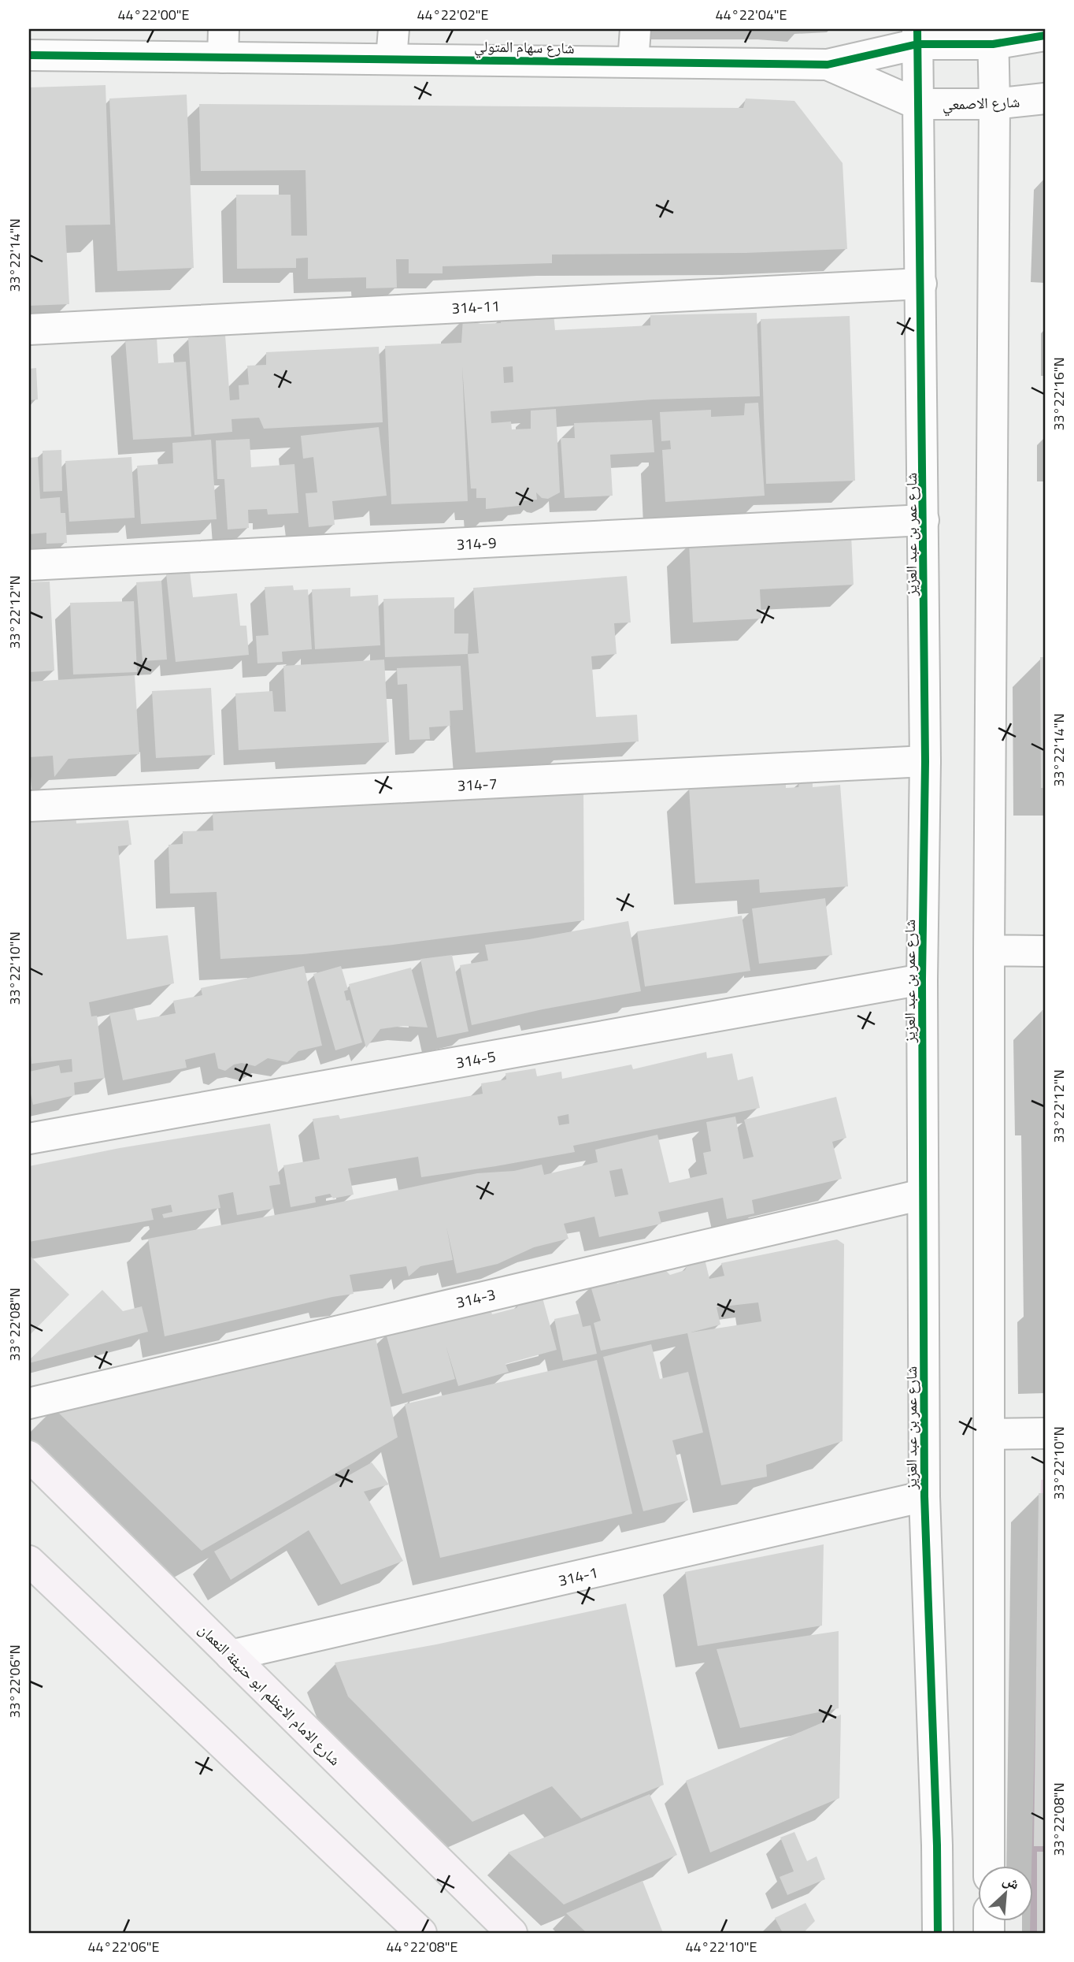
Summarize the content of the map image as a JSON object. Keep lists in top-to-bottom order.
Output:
{
  "streets": {
    "main road": ["شارع الامام الاعظم ابو حنيفة النعمان"],
    "street": [
      "شارع سهام المتولي",
      "شارع الاصمعي",
      "314-11",
      "شارع عمر بن عبد العزيز",
      "314-9",
      "314-7",
      "314-5",
      "314-3",
      "314-1"
    ]
  },
  "crossings": [
    ["شارع سهام المتولي", "شارع الاصمعي"],
    ["شارع سهام المتولي", "شارع عمر بن عبد العزيز"],
    ["شارع الاصمعي", "شارع عمر بن عبد العزيز"],
    ["314-11", "شارع عمر بن عبد العزيز"],
    ["شارع عمر بن عبد العزيز", "314-9"],
    ["شارع عمر بن عبد العزيز", "314-7"],
    ["شارع عمر بن عبد العزيز", "314-5"],
    ["شارع عمر بن عبد العزيز", "314-3"],
    ["شارع عمر بن عبد العزيز", "314-1"],
    ["314-1", "شارع الامام الاعظم ابو حنيفة النعمان"]
  ],
  "north": "top right",
  "coordinates": [
    "44°22'00\"E",
    "44°22'02\"E",
    "44°22'04\"E",
    "33°22'14\"N",
    "33°22'16\"N",
    "33°22'12\"N",
    "33°22'10\"N",
    "33°22'08\"N",
    "33°22'06\"N",
    "44°22'06\"E",
    "44°22'08\"E",
    "44°22'10\"E"
  ]
}
